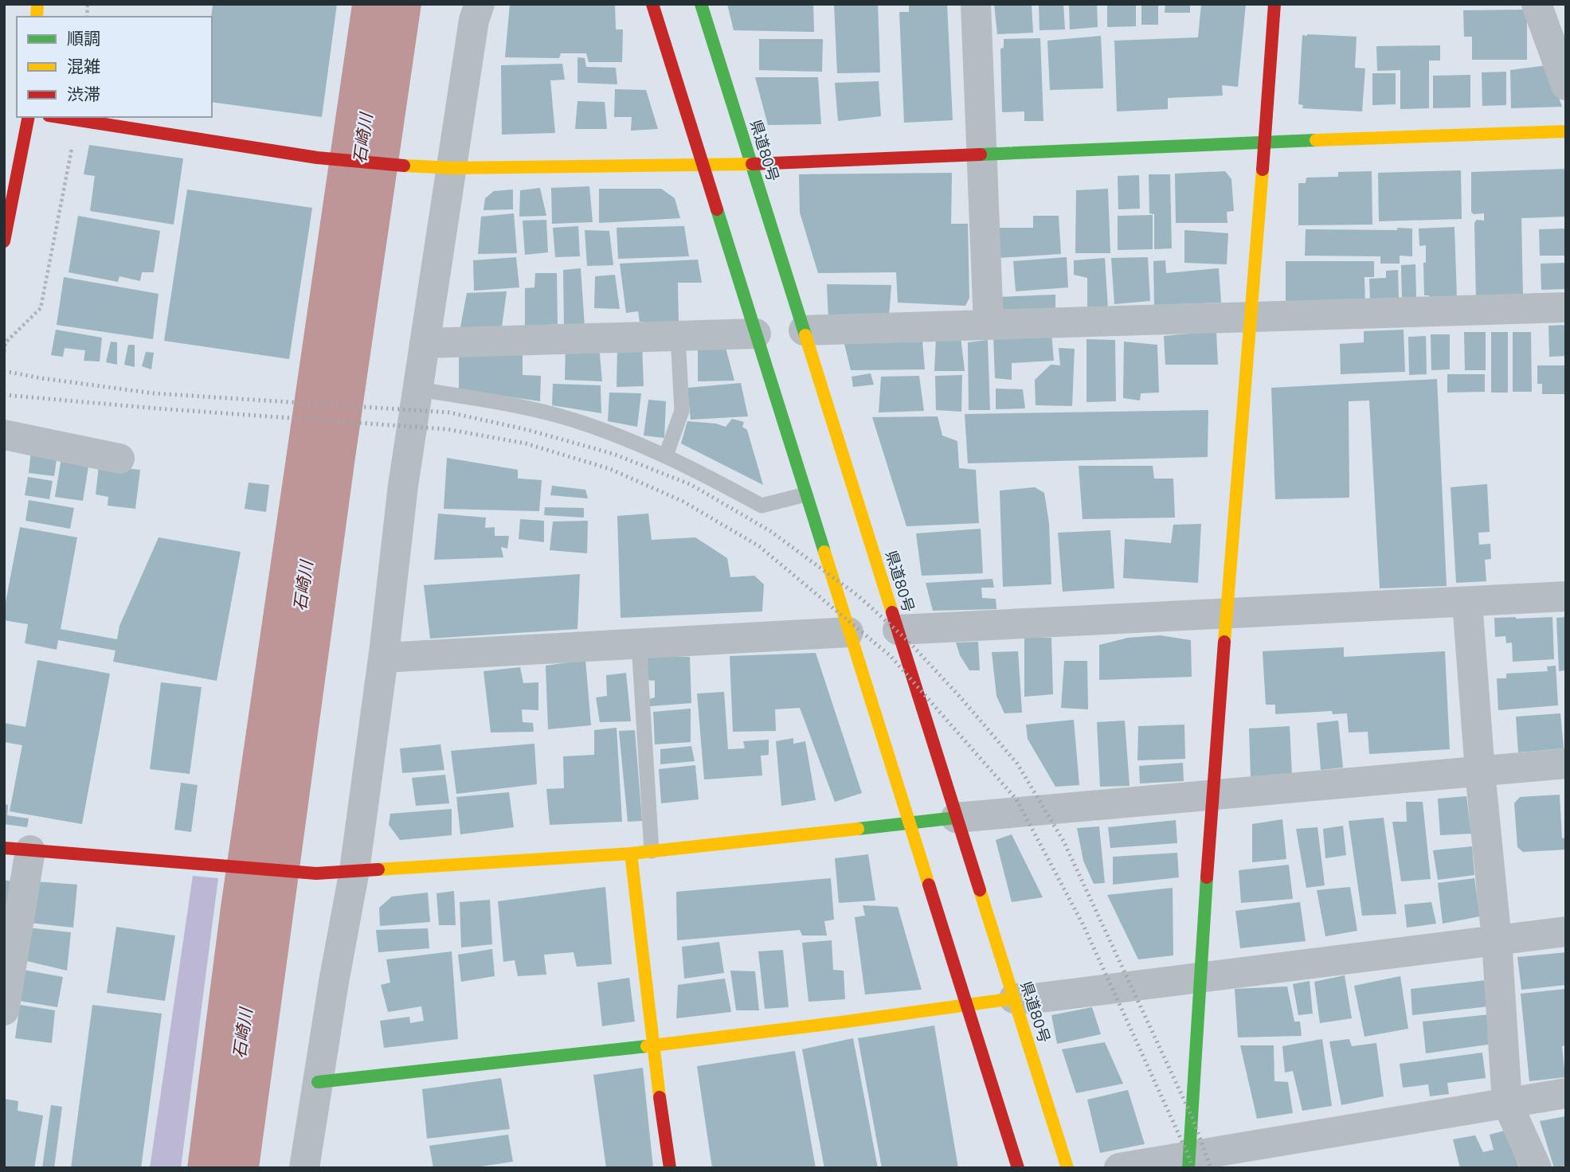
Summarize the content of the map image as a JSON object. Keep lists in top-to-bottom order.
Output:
{
  "streets": {
    "main road": ["県道80号"]
  },
  "water": ["石崎川"],
  "legend": ["順調", "混雑", "渋滞"]
}
